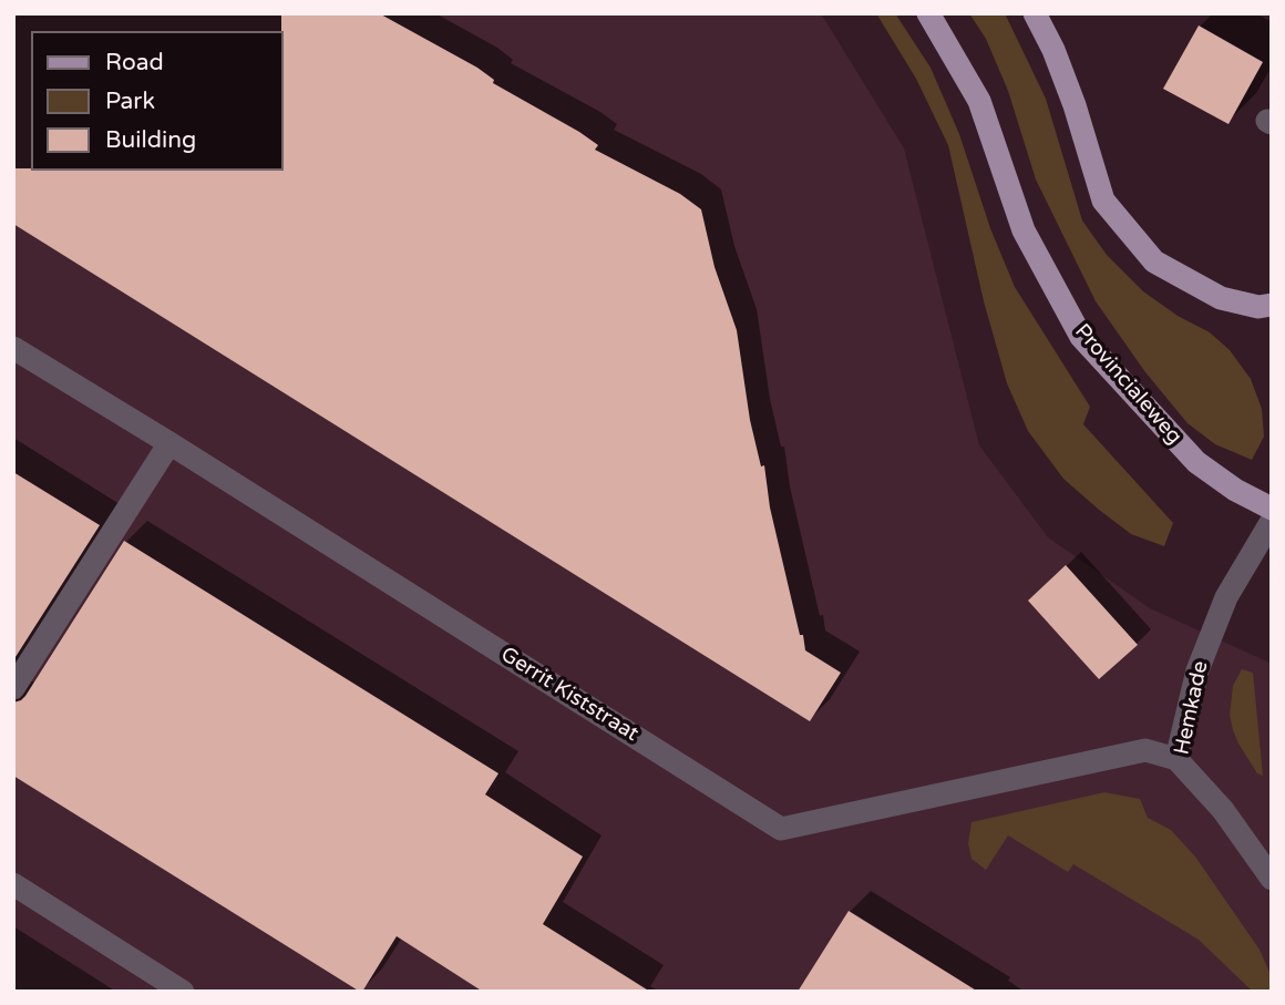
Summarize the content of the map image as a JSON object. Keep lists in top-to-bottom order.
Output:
{
  "streets": {
    "main road": ["Provincialeweg"],
    "street": ["Gerrit Kiststraat", "Hemkade"]
  },
  "crossings": [
    ["Gerrit Kiststraat", "Hemkade"]
  ],
  "legend": ["Road", "Park", "Building"]
}
